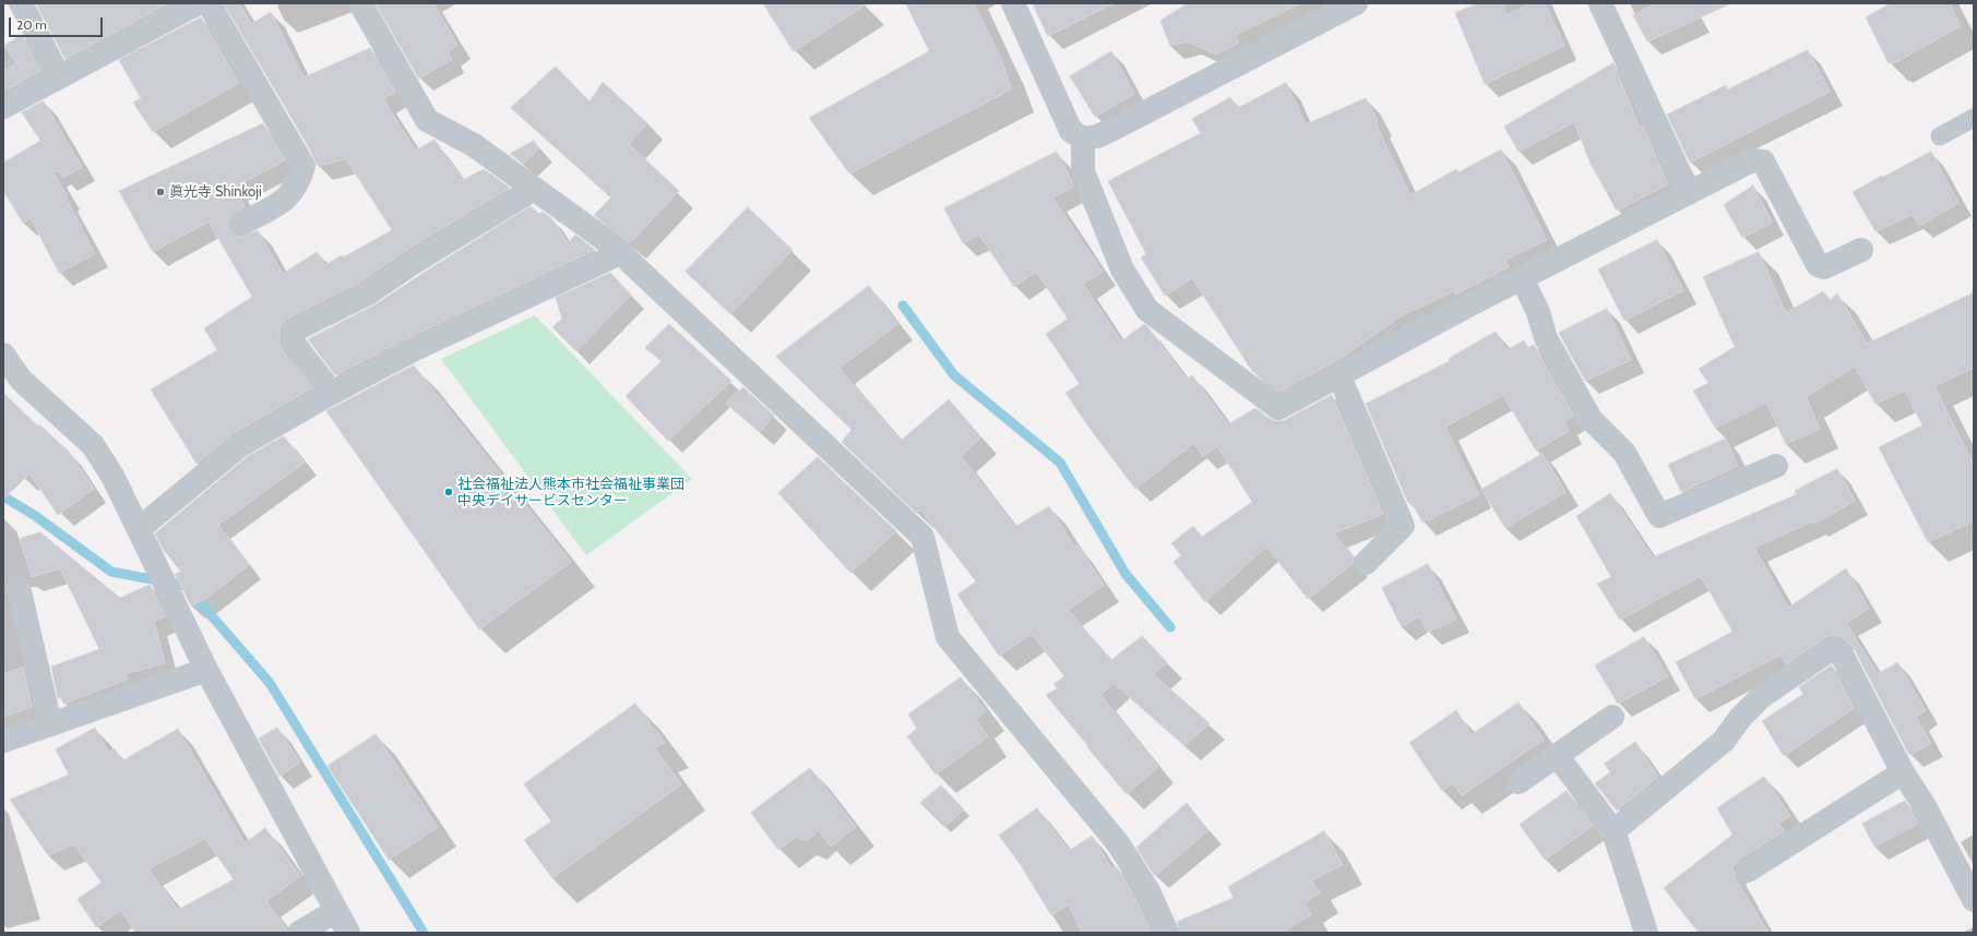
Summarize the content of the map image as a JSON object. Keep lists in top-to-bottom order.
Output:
{
  "places": ["眞光寺 Shinkoji", "社会福祉法人熊本市社会福祉事業団 中央デイサービスセンター"],
  "scale_bar": "20 m"
}
